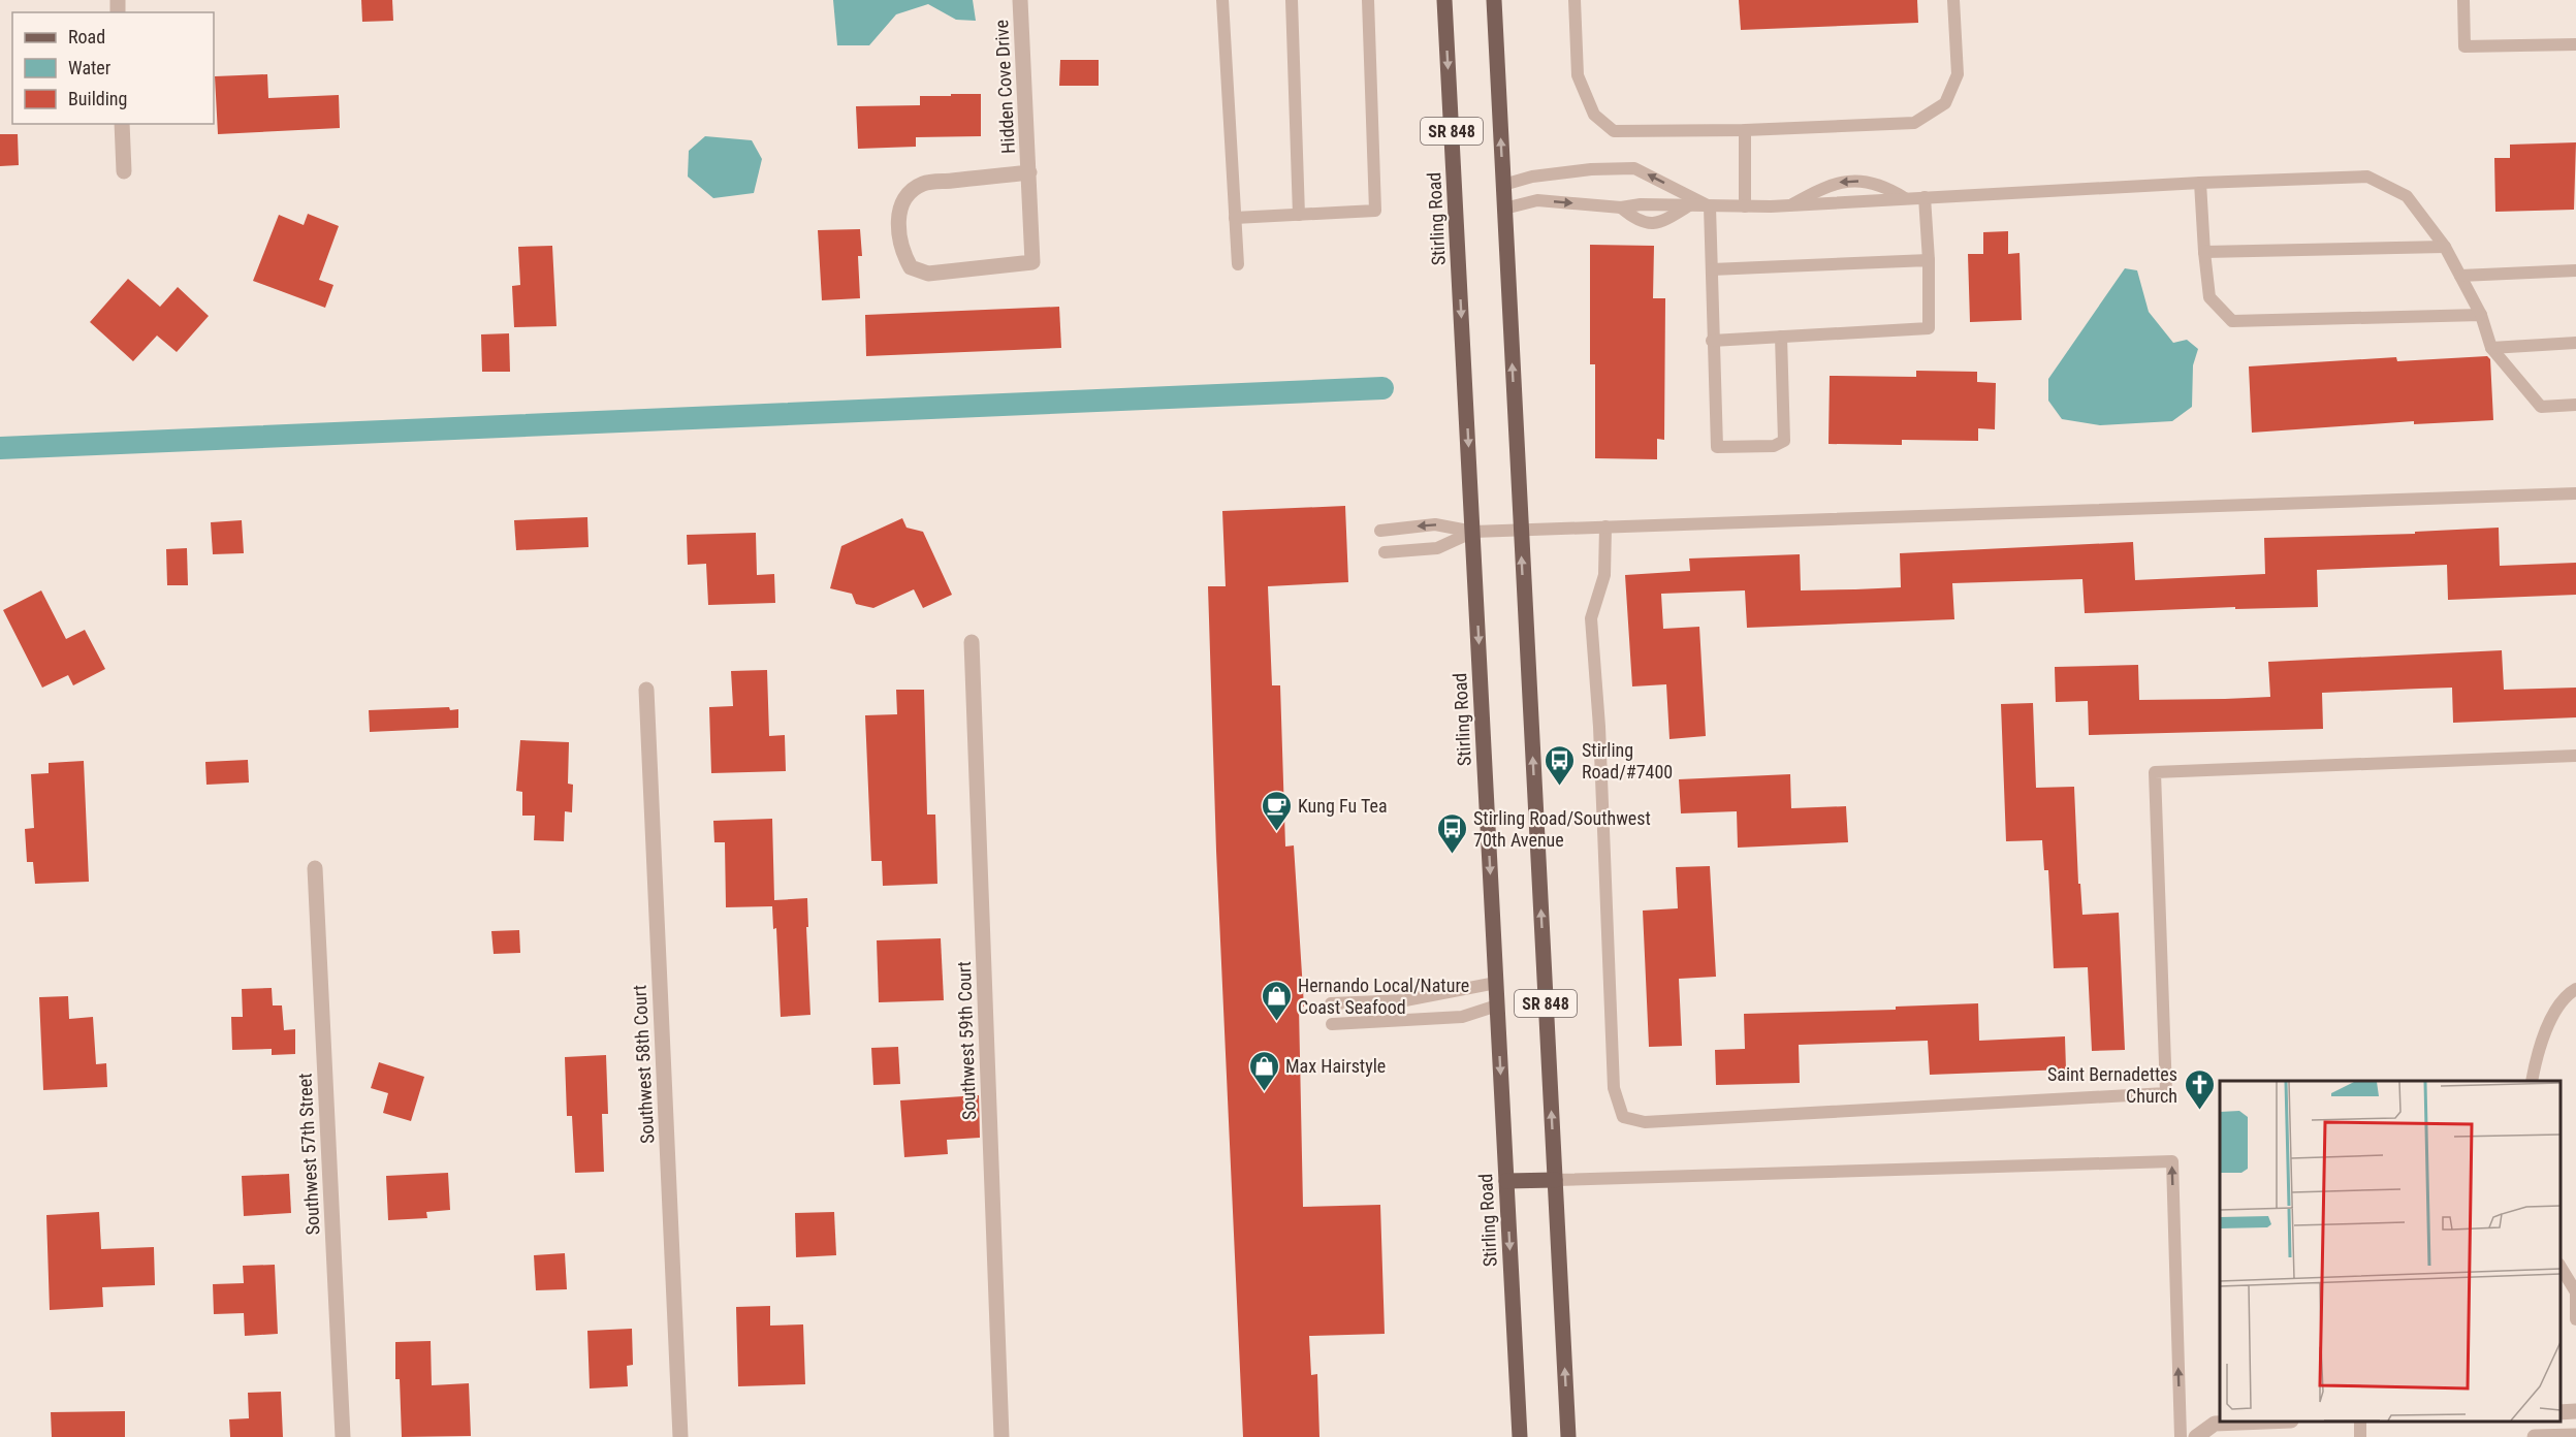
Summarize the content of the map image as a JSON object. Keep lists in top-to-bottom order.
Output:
{
  "streets": {
    "main road": ["SR 848", "Stirling Road"],
    "street": [
      "Hidden Cove Drive",
      "Southwest 59th Court",
      "Southwest 58th Court",
      "Southwest 57th Street"
    ]
  },
  "places": {
    "bus stop": ["Stirling Road/#7400", "Stirling Road/Southwest 70th Avenue"],
    "cafe": ["Kung Fu Tea"],
    "shop": ["Hernando Local/Nature Coast Seafood", "Max Hairstyle"],
    "church": ["Saint Bernadettes Church"]
  },
  "legend": ["Road", "Water", "Building"]
}
